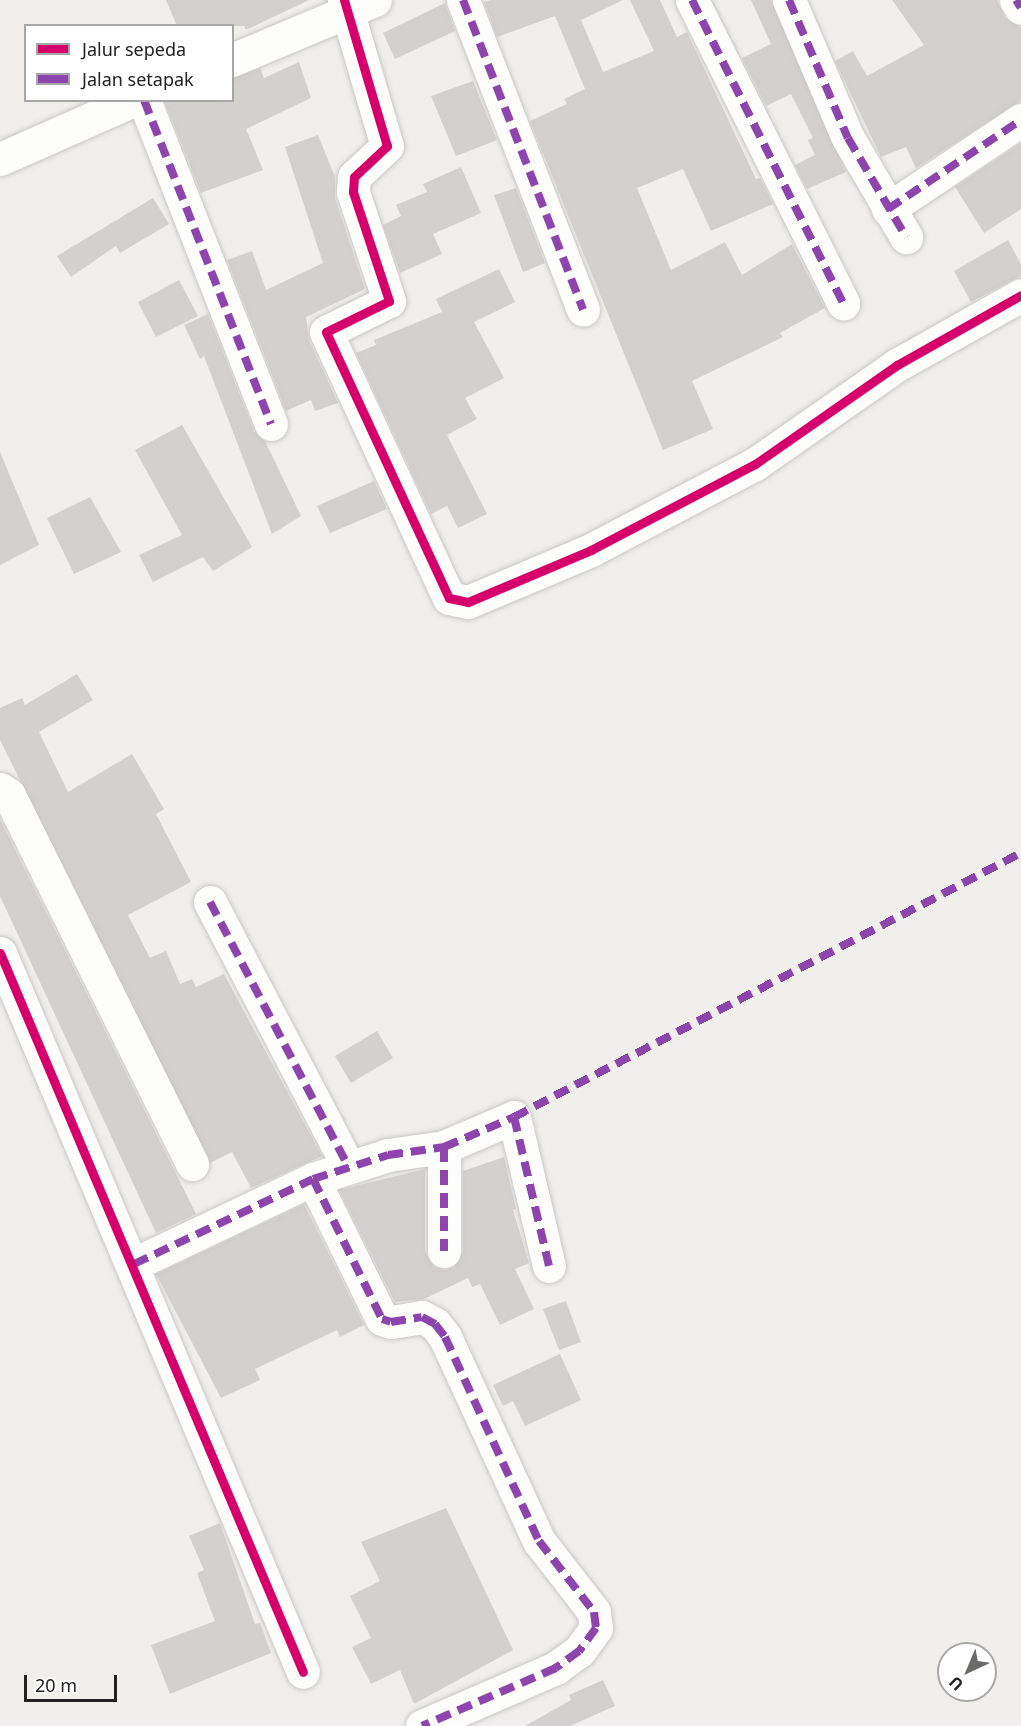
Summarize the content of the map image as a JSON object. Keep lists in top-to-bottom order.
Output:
{
  "legend": ["Jalur sepeda", "Jalan setapak"],
  "scale_bar": "20 m",
  "north": "bottom left"
}
